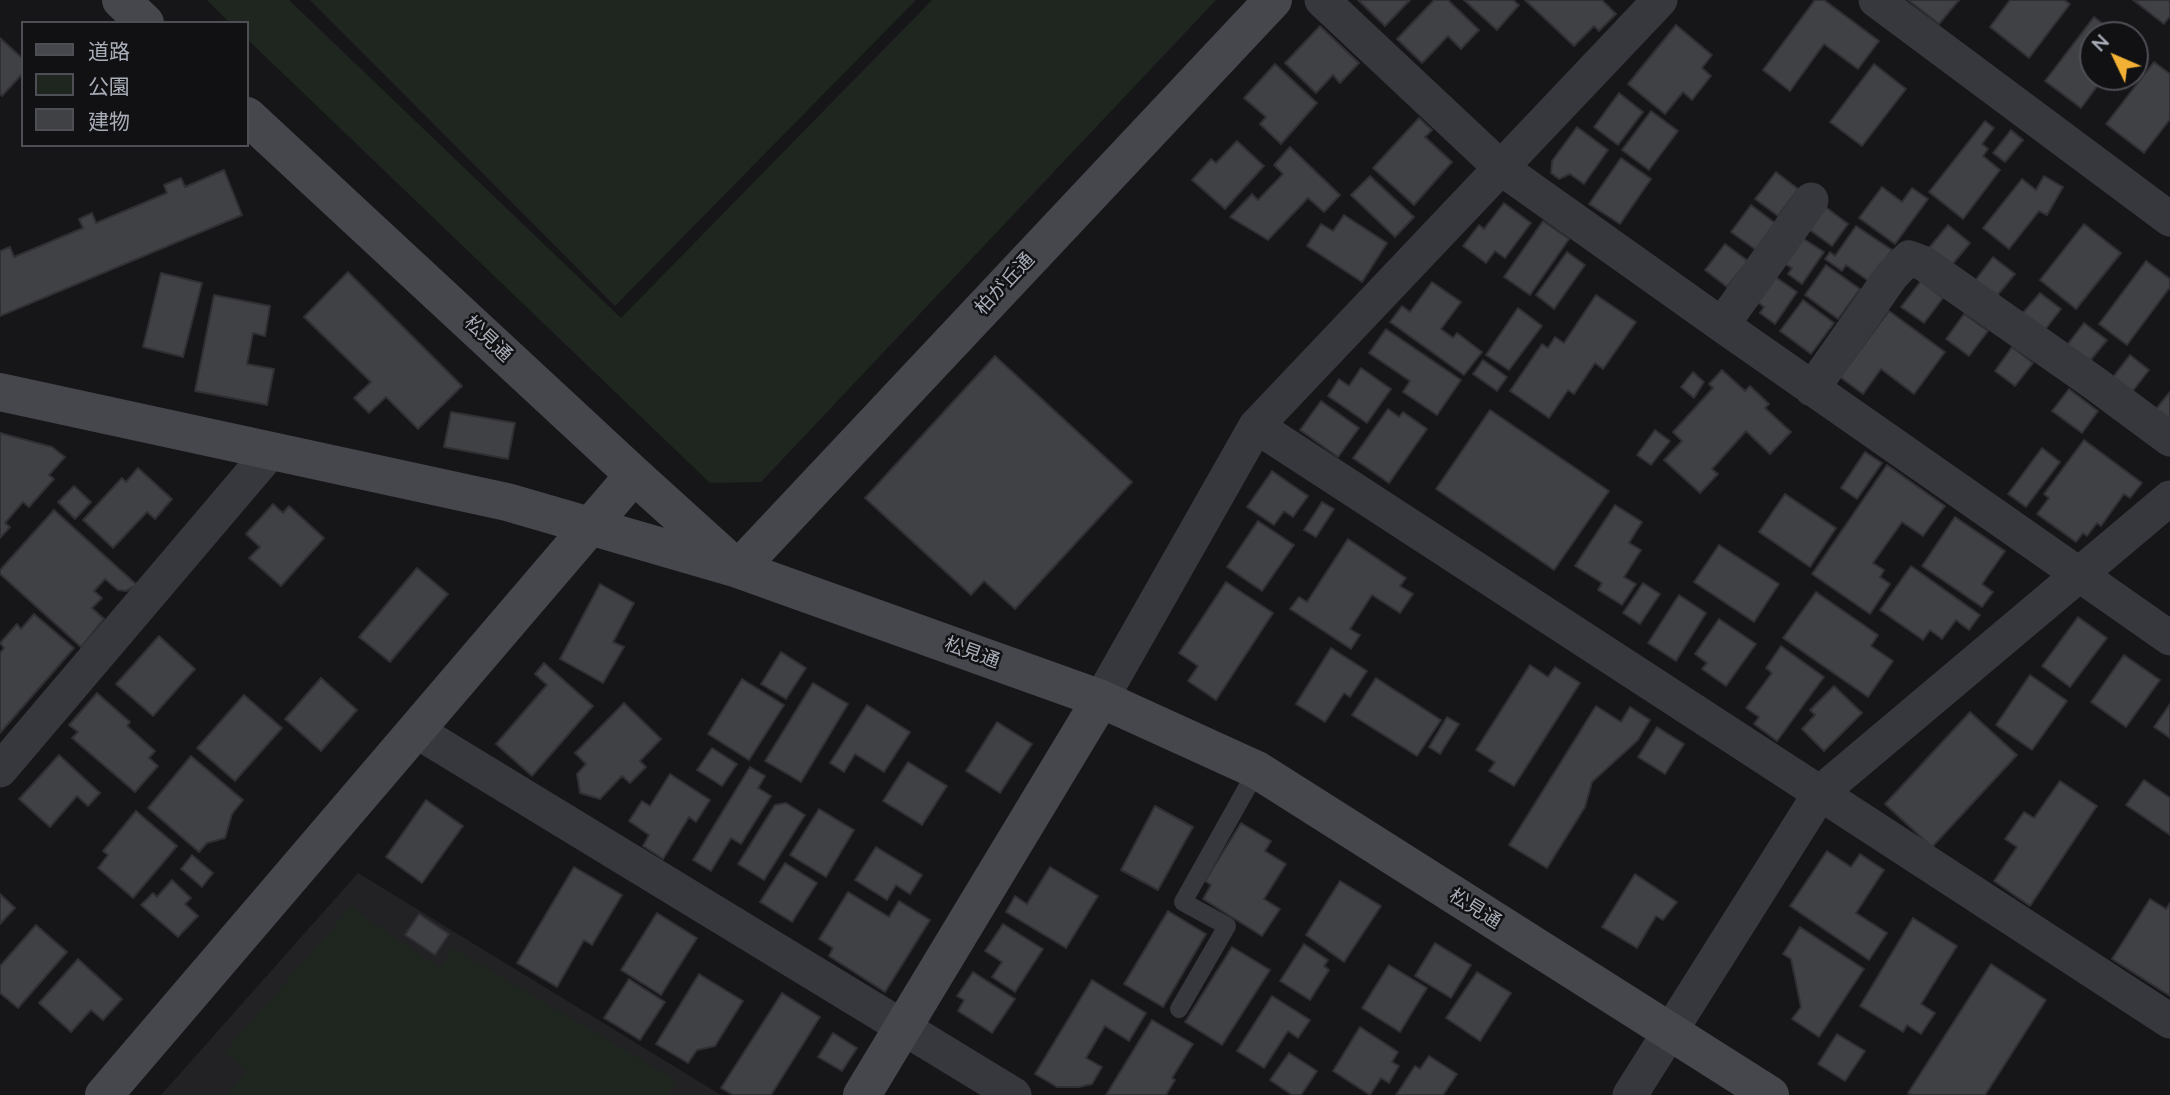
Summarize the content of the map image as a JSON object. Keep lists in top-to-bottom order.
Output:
{
  "streets": {
    "street": ["柏が丘通", "松見通"]
  },
  "crossings": [
    ["柏が丘通", "松見通"]
  ],
  "legend": ["道路", "公園", "建物"],
  "north": "top left"
}
